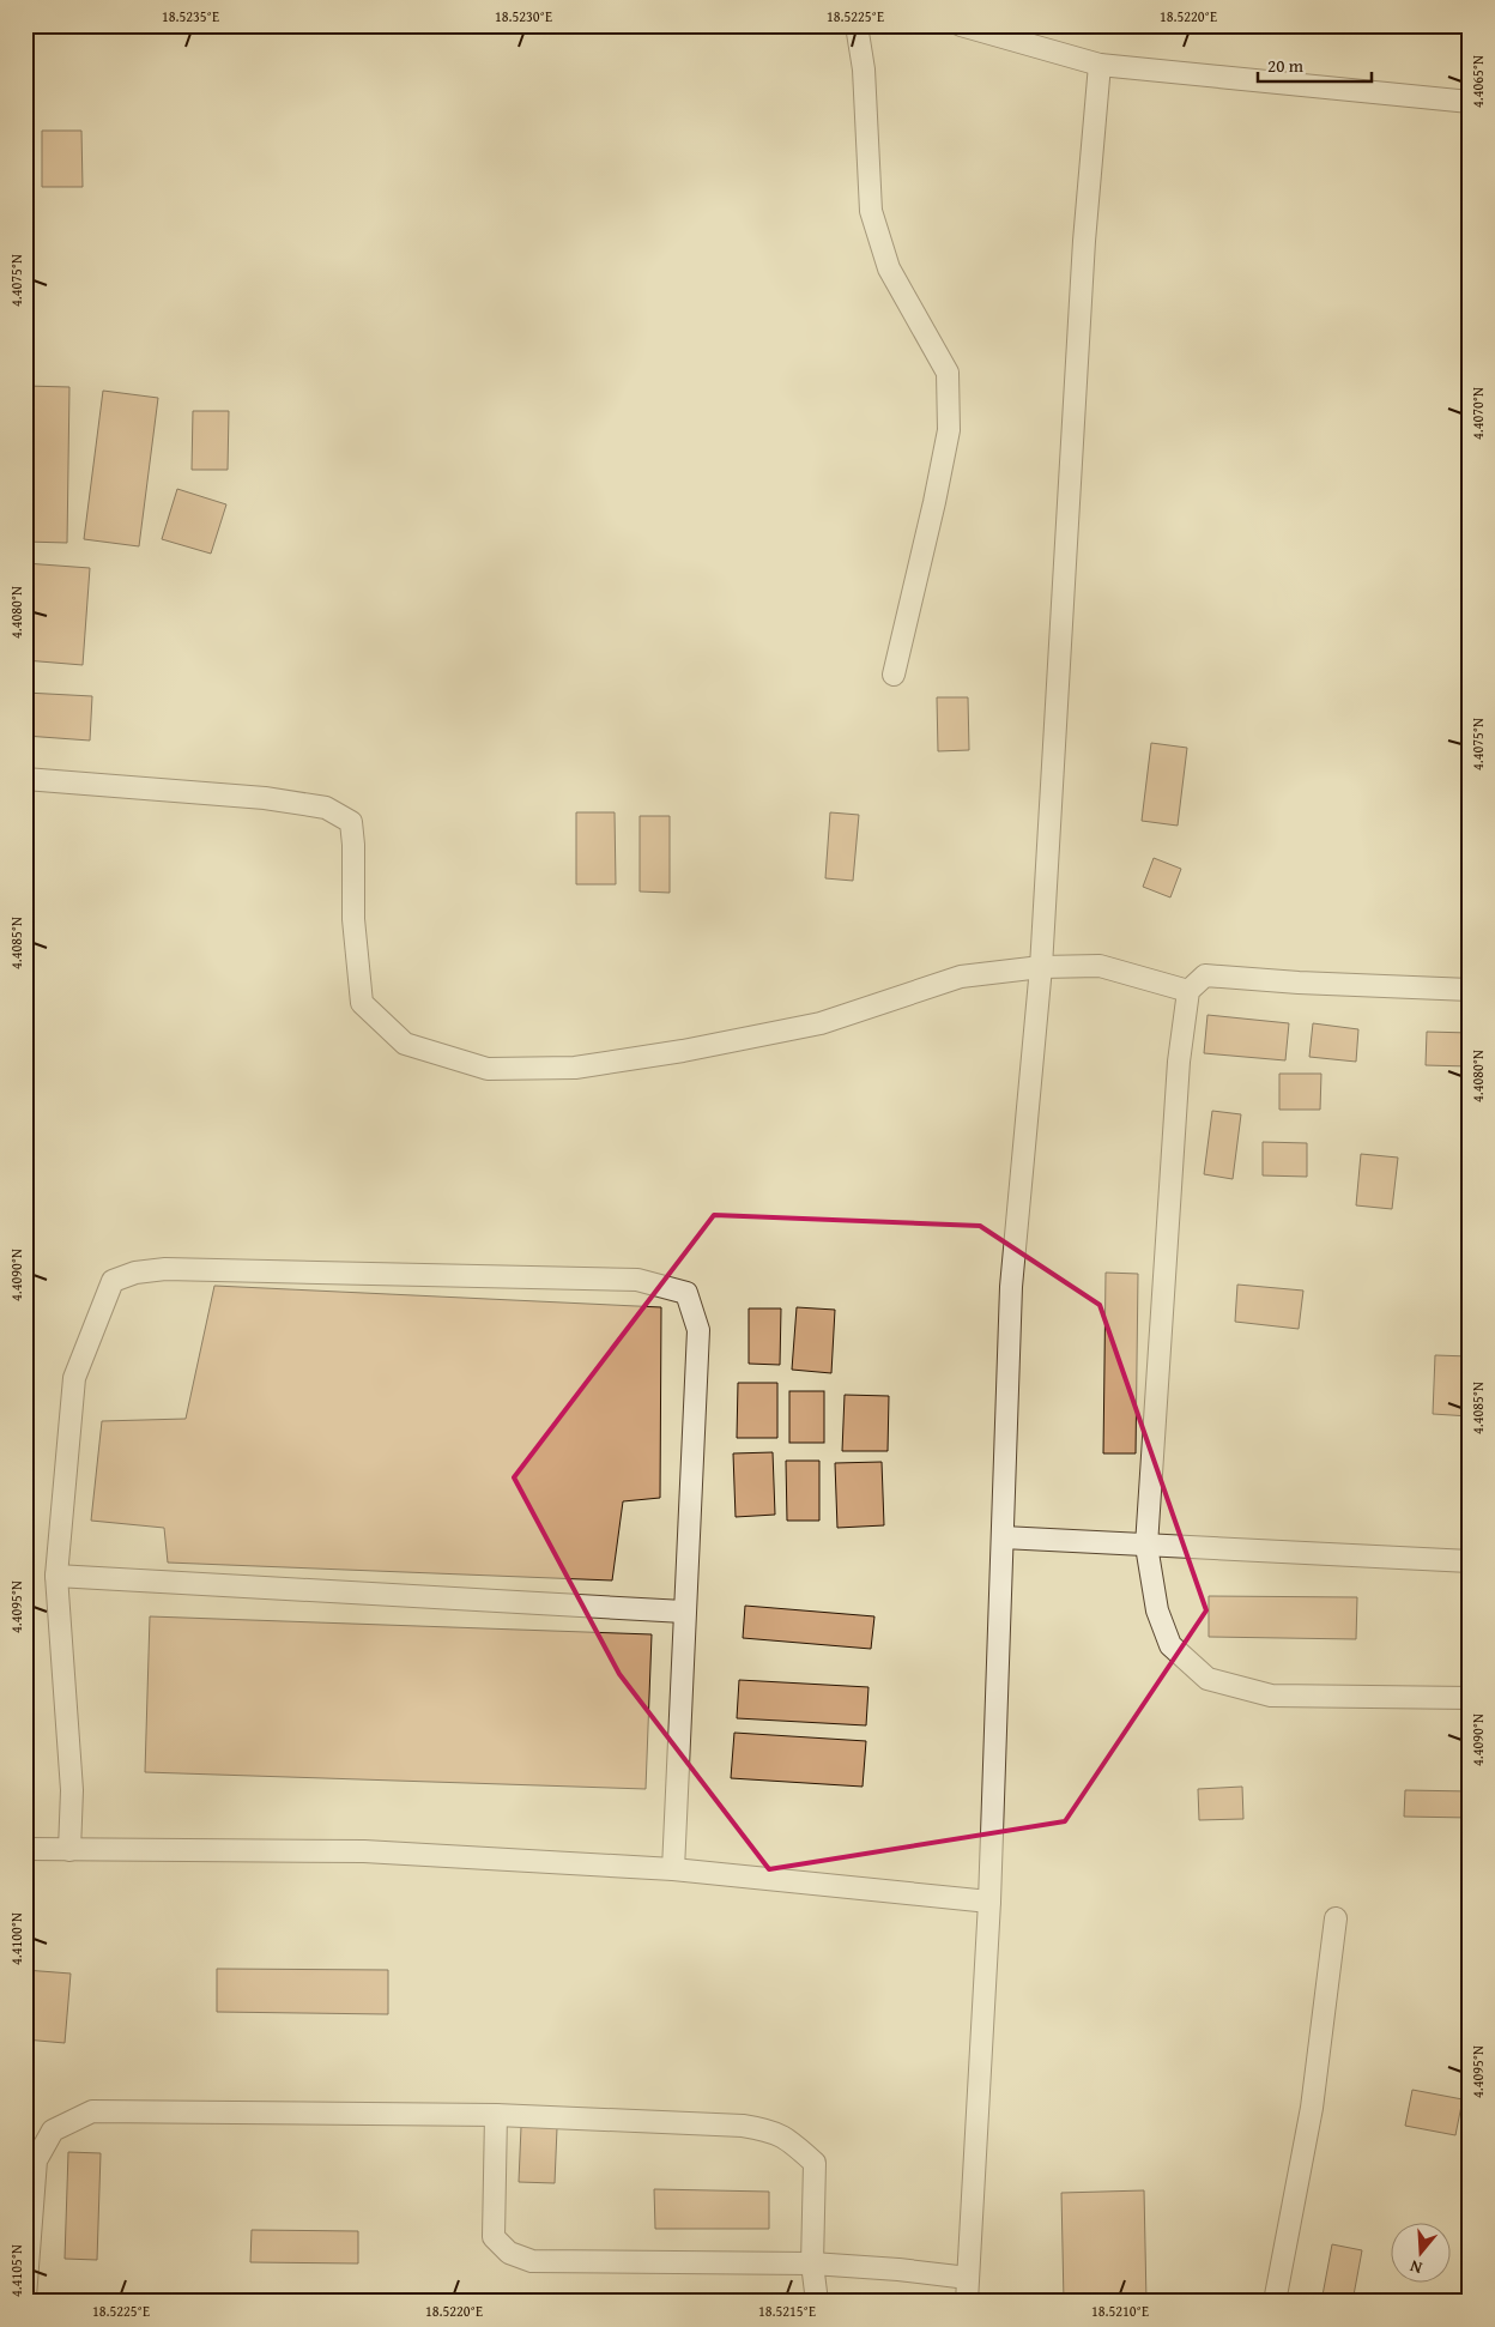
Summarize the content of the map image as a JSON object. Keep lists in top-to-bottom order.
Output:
{
  "scale_bar": "20 m",
  "north": "bottom",
  "coordinates": [
    "18.5235°E",
    "18.5230°E",
    "18.5225°E",
    "18.5220°E",
    "4.4065°N",
    "4.4075°N",
    "4.4070°N",
    "4.4080°N",
    "4.4085°N",
    "4.4090°N",
    "4.4095°N",
    "4.4100°N",
    "4.4105°N",
    "18.5215°E",
    "18.5210°E"
  ]
}
